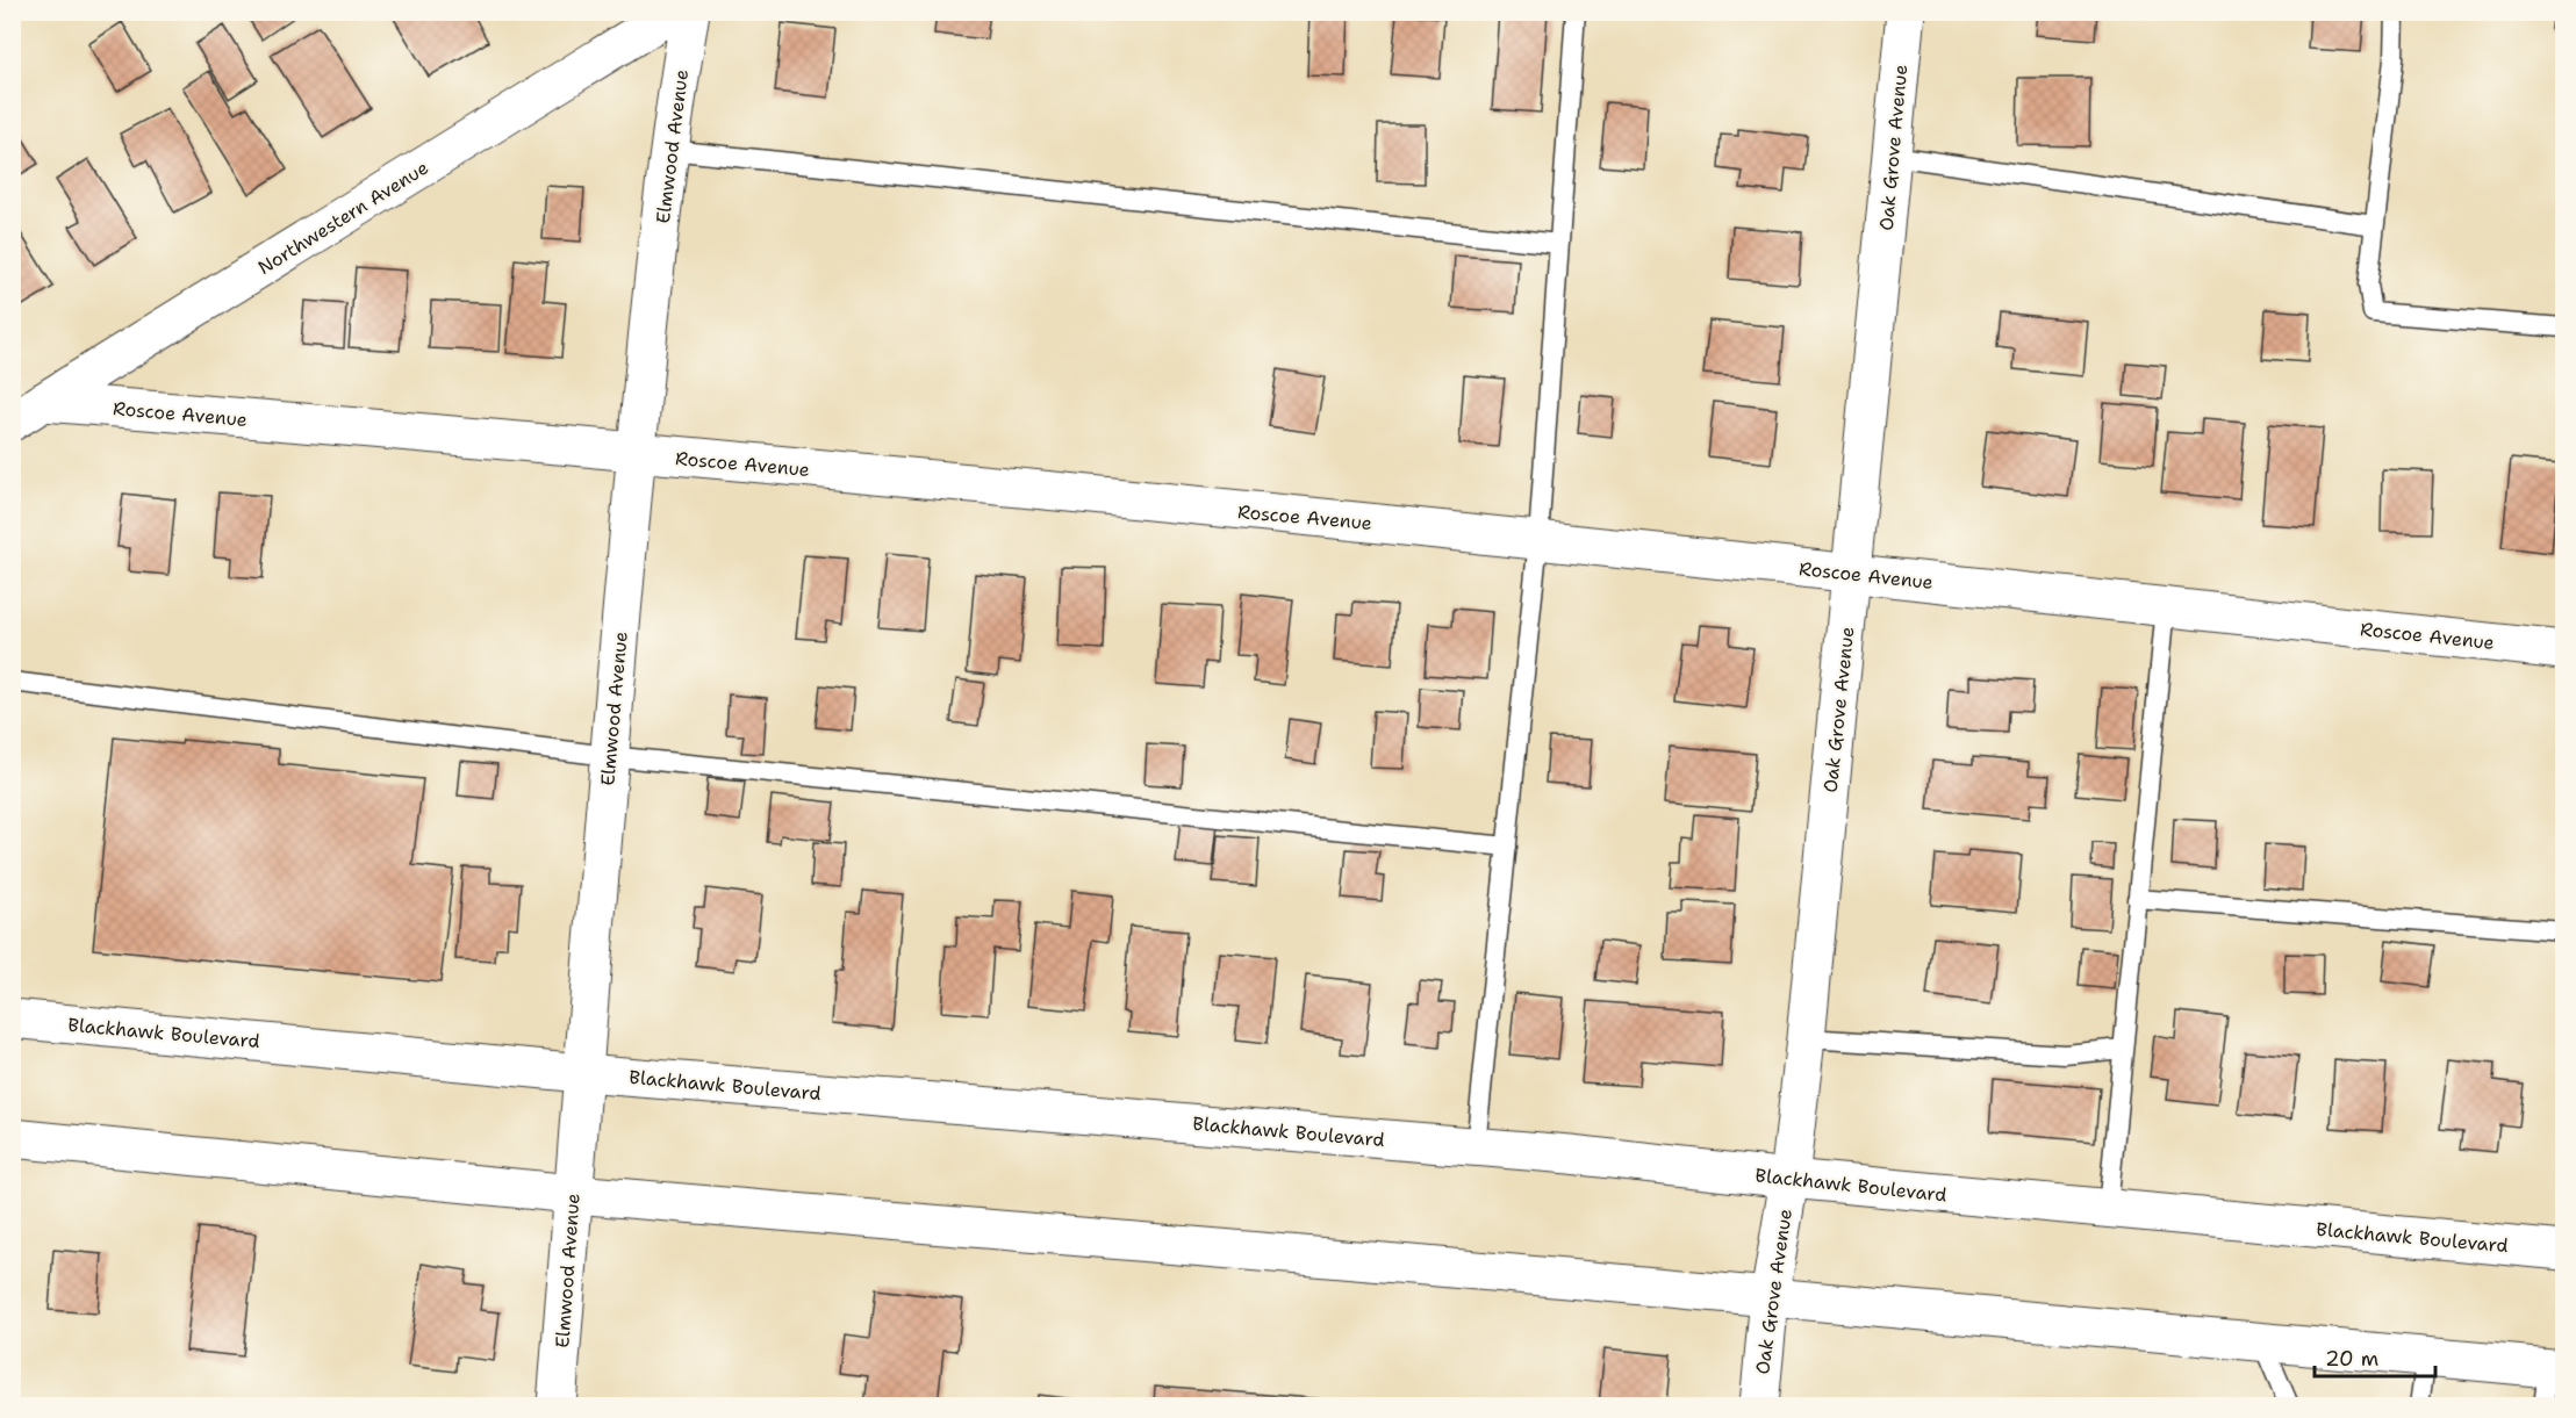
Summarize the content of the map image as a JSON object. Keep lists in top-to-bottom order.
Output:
{
  "streets": {
    "street": [
      "Elmwood Avenue",
      "Oak Grove Avenue",
      "Northwestern Avenue",
      "Roscoe Avenue",
      "Blackhawk Boulevard"
    ]
  },
  "crossings": [
    ["Elmwood Avenue", "Roscoe Avenue"],
    ["Elmwood Avenue", "Blackhawk Boulevard"],
    ["Oak Grove Avenue", "Roscoe Avenue"],
    ["Oak Grove Avenue", "Blackhawk Boulevard"],
    ["Northwestern Avenue", "Roscoe Avenue"]
  ],
  "scale_bar": "20 m"
}
